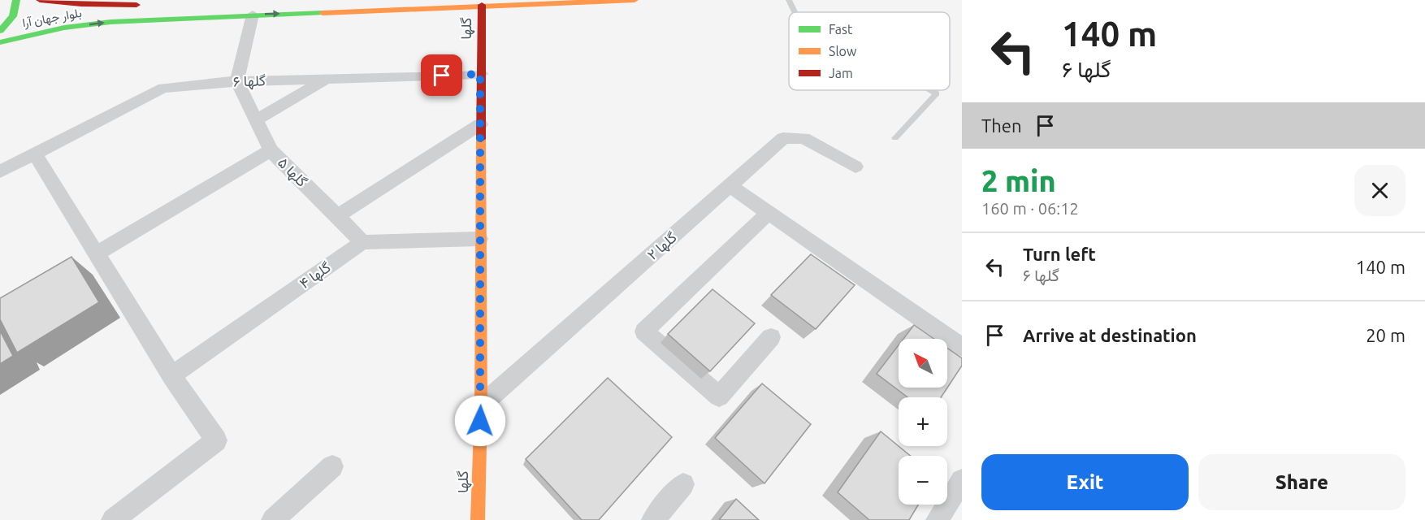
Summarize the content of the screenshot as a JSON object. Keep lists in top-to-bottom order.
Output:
{
  "streets": {
    "main road": ["بلوار جهان آرا", "گلها"],
    "street": [
      "گلها ۶",
      "گلها ۵",
      "گلها ۲",
      "گلها ۴"
    ]
  },
  "crossings": [
    ["بلوار جهان آرا", "گلها"],
    ["گلها", "گلها ۶"],
    ["گلها", "گلها ۲"],
    ["گلها ۵", "گلها ۴"]
  ],
  "one_way": ["بلوار جهان آرا"],
  "legend": ["Fast", "Slow", "Jam"],
  "north": "top left",
  "page": {
    "turn": ["140 m", "گلها ۶"],
    "then": "Then",
    "heading": ["2 min", "160 m · 06:12"],
    "list": [
      {
        "name": "Turn left",
        "note": "گلها ۶",
        "value": "140 m"
      },
      {
        "name": "Arrive at destination",
        "value": "20 m"
      }
    ],
    "map_buttons": ["+", "−"],
    "buttons": ["Exit", "Share"]
  }
}
